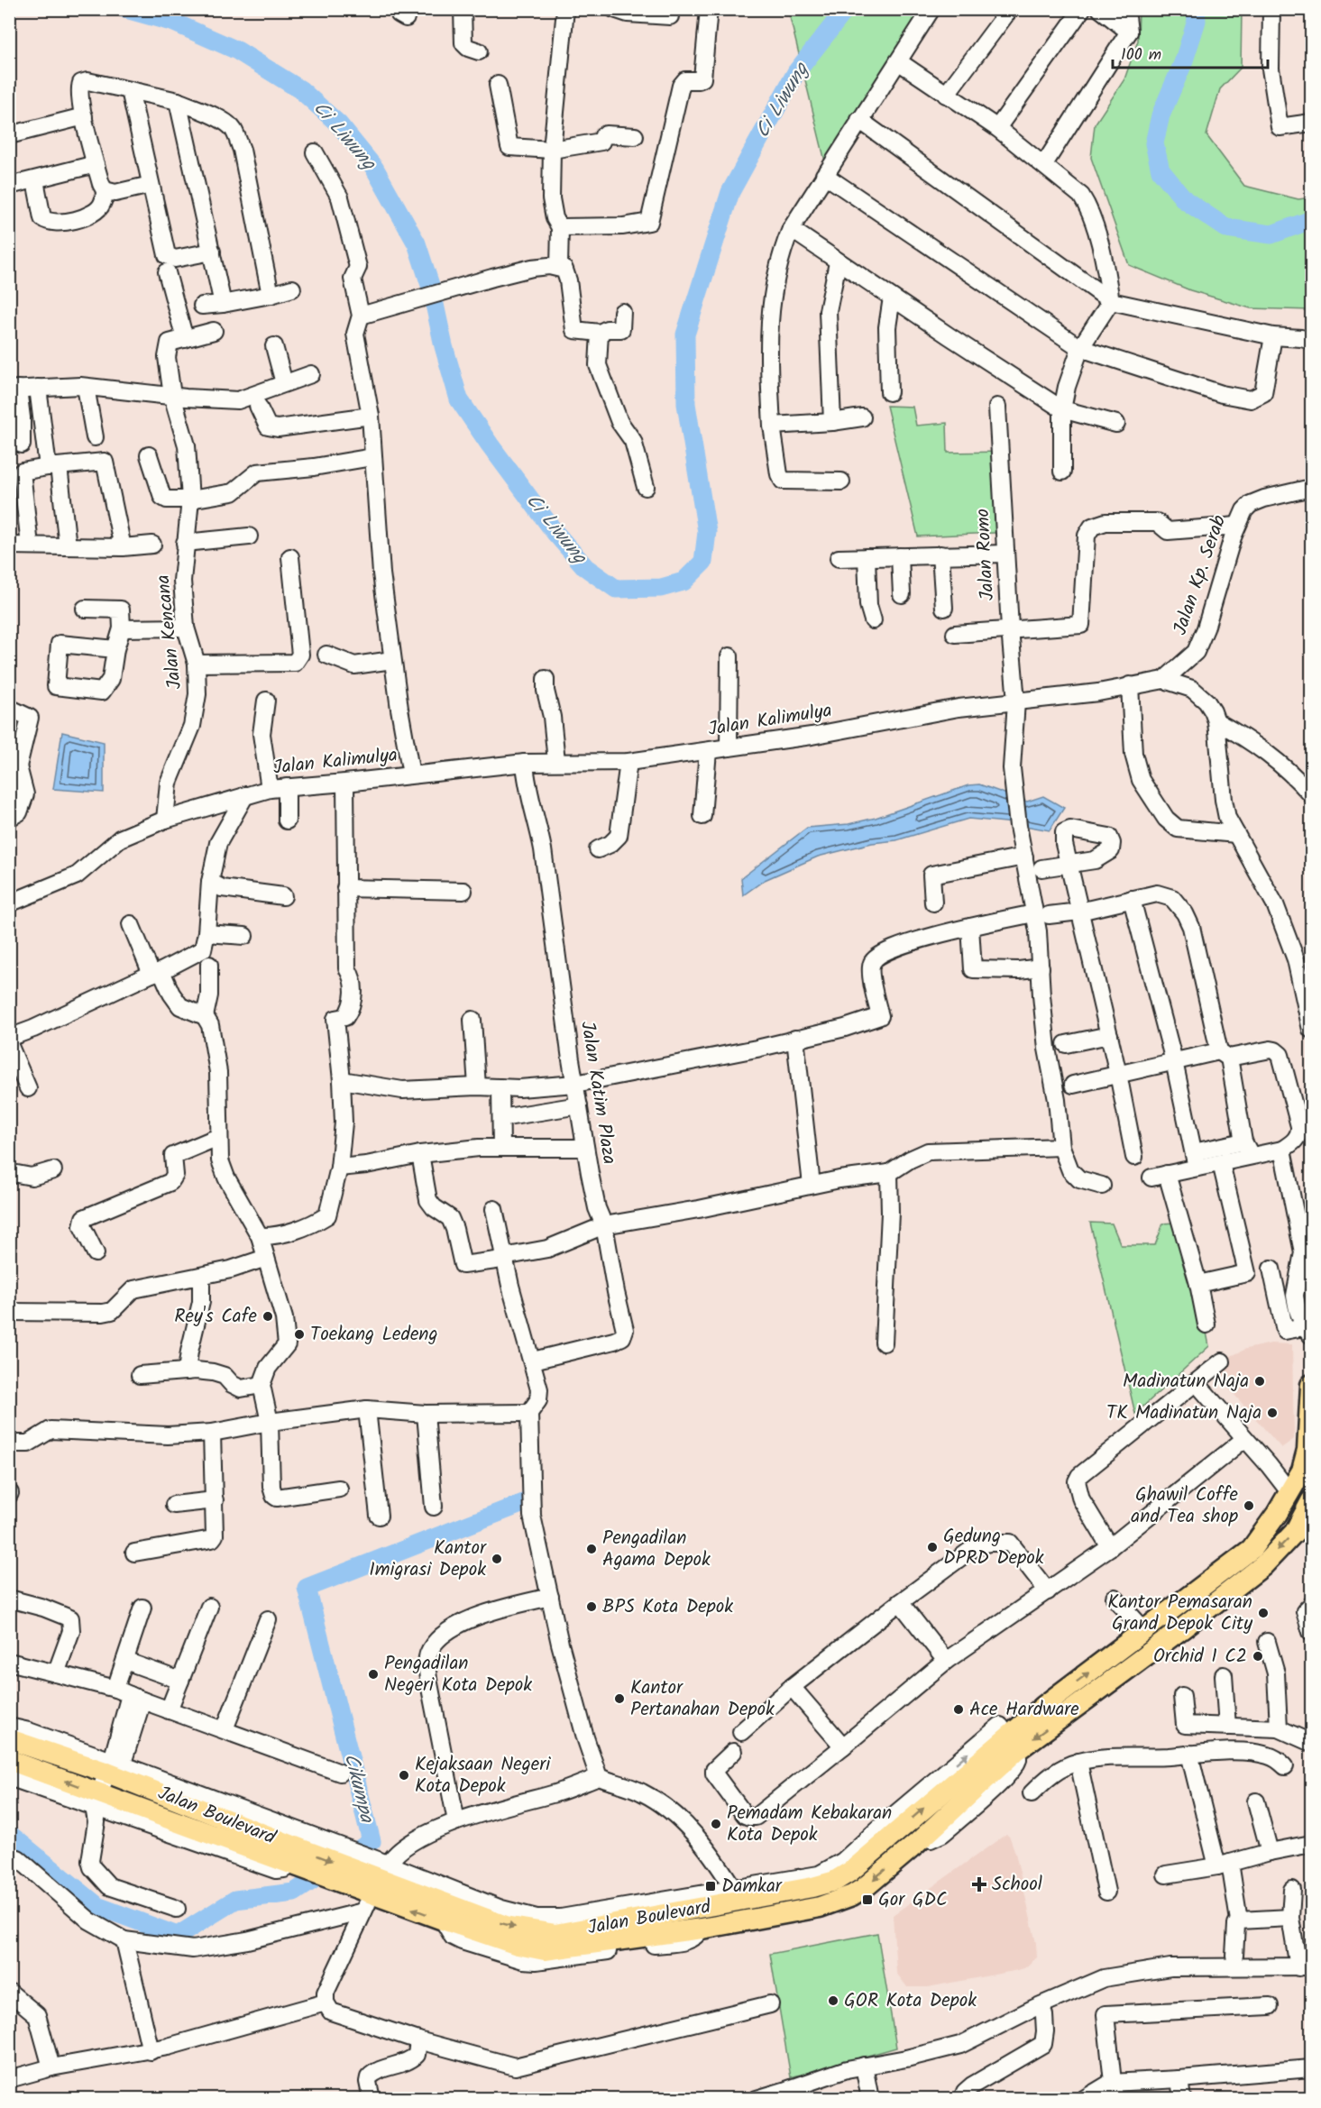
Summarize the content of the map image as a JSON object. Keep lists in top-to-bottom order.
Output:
{
  "streets": {
    "main road": ["Jalan Boulevard"],
    "street": [
      "Jalan Romo",
      "Jalan Kp. Serab",
      "Jalan Kencana",
      "Jalan Kalimulya",
      "Jalan Katim Plaza"
    ]
  },
  "crossings": [
    ["Jalan Romo", "Jalan Kalimulya"],
    ["Jalan Kp. Serab", "Jalan Kalimulya"],
    ["Jalan Kencana", "Jalan Kalimulya"],
    ["Jalan Kalimulya", "Jalan Katim Plaza"]
  ],
  "water": ["Ci Liwung", "Cikumpa"],
  "places": {
    "other": [
      "Rey's Cafe",
      "Toekang Ledeng",
      "Madinatun Naja",
      "TK Madinatun Naja",
      "Ghawil Coffe and Tea shop",
      "Gedung DPRD Depok",
      "Pengadilan Agama Depok",
      "Kantor Imigrasi Depok",
      "BPS Kota Depok",
      "Kantor Pemasaran Grand Depok City",
      "Orchid 1 C2",
      "Pengadilan Negeri Kota Depok",
      "Kantor Pertanahan Depok",
      "Ace Hardware",
      "Kejaksaan Negeri Kota Depok",
      "Pemadam Kebakaran Kota Depok",
      "GOR Kota Depok"
    ],
    "health": ["School"],
    "transit": ["Damkar", "Gor GDC"]
  },
  "scale_bar": "100 m"
}
